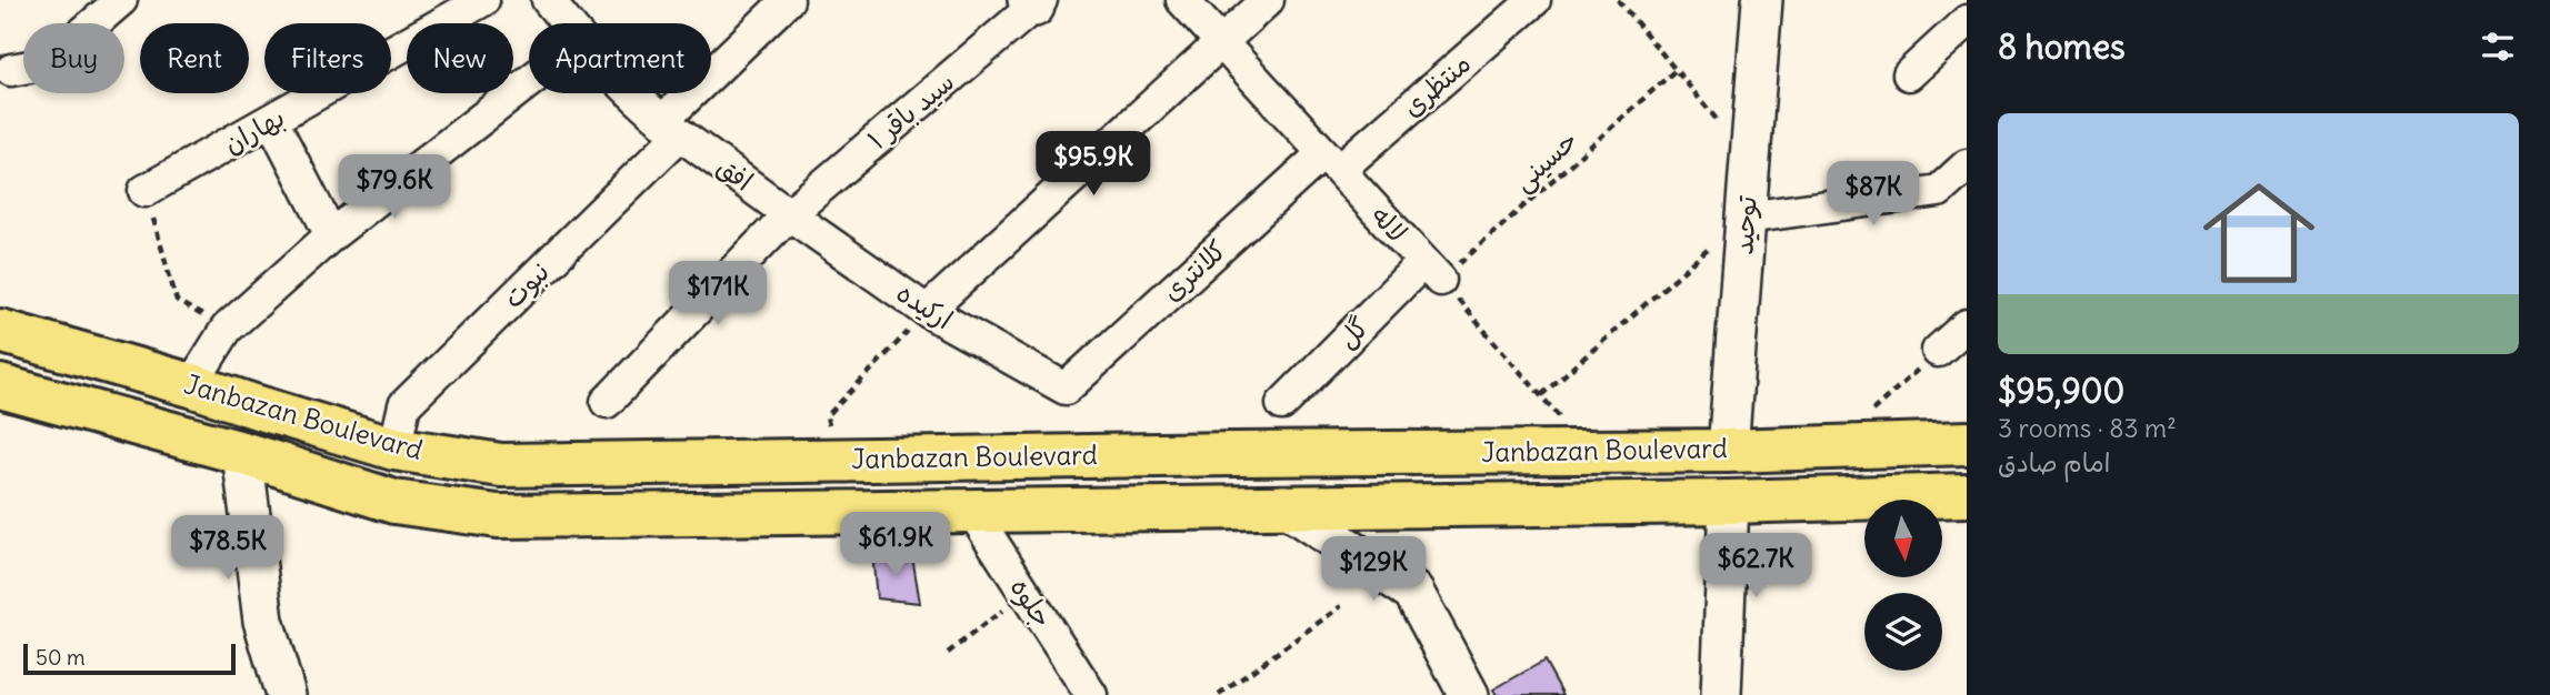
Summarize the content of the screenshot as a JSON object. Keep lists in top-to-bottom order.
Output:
{
  "streets": {
    "main road": ["Janbazan Boulevard"],
    "street": [
      "منتظری",
      "سید باقر ۱",
      "بهاران",
      "افق",
      "لاله",
      "توحید",
      "کلانتری",
      "نبوت",
      "ارکیده",
      "گل",
      "جلوه"
    ],
    "path": ["حسینی"]
  },
  "crossings": [
    ["منتظری", "لاله"],
    ["منتظری", "کلانتری"],
    ["سید باقر ۱", "افق"],
    ["سید باقر ۱", "ارکیده"],
    ["حسینی", "لاله"],
    ["حسینی", "گل"],
    ["افق", "نبوت"],
    ["افق", "ارکیده"],
    ["لاله", "کلانتری"],
    ["لاله", "گل"],
    ["توحید", "Janbazan Boulevard"],
    ["کلانتری", "ارکیده"],
    ["نبوت", "Janbazan Boulevard"],
    ["Janbazan Boulevard", "جلوه"]
  ],
  "scale_bar": "50 m",
  "north": "bottom",
  "page": {
    "heading": "8 homes",
    "chip": [
      "Buy",
      "Rent",
      "Filters",
      "New",
      "Apartment"
    ],
    "list": [
      {
        "name": "$95,900",
        "note": "3 rooms · 83 m² · امام صادق"
      }
    ],
    "price": [
      "$95.9K",
      "$79.6K",
      "$87K",
      "$171K",
      "$61.9K",
      "$78.5K",
      "$62.7K",
      "$129K"
    ],
    "scale": "50 m"
  }
}
